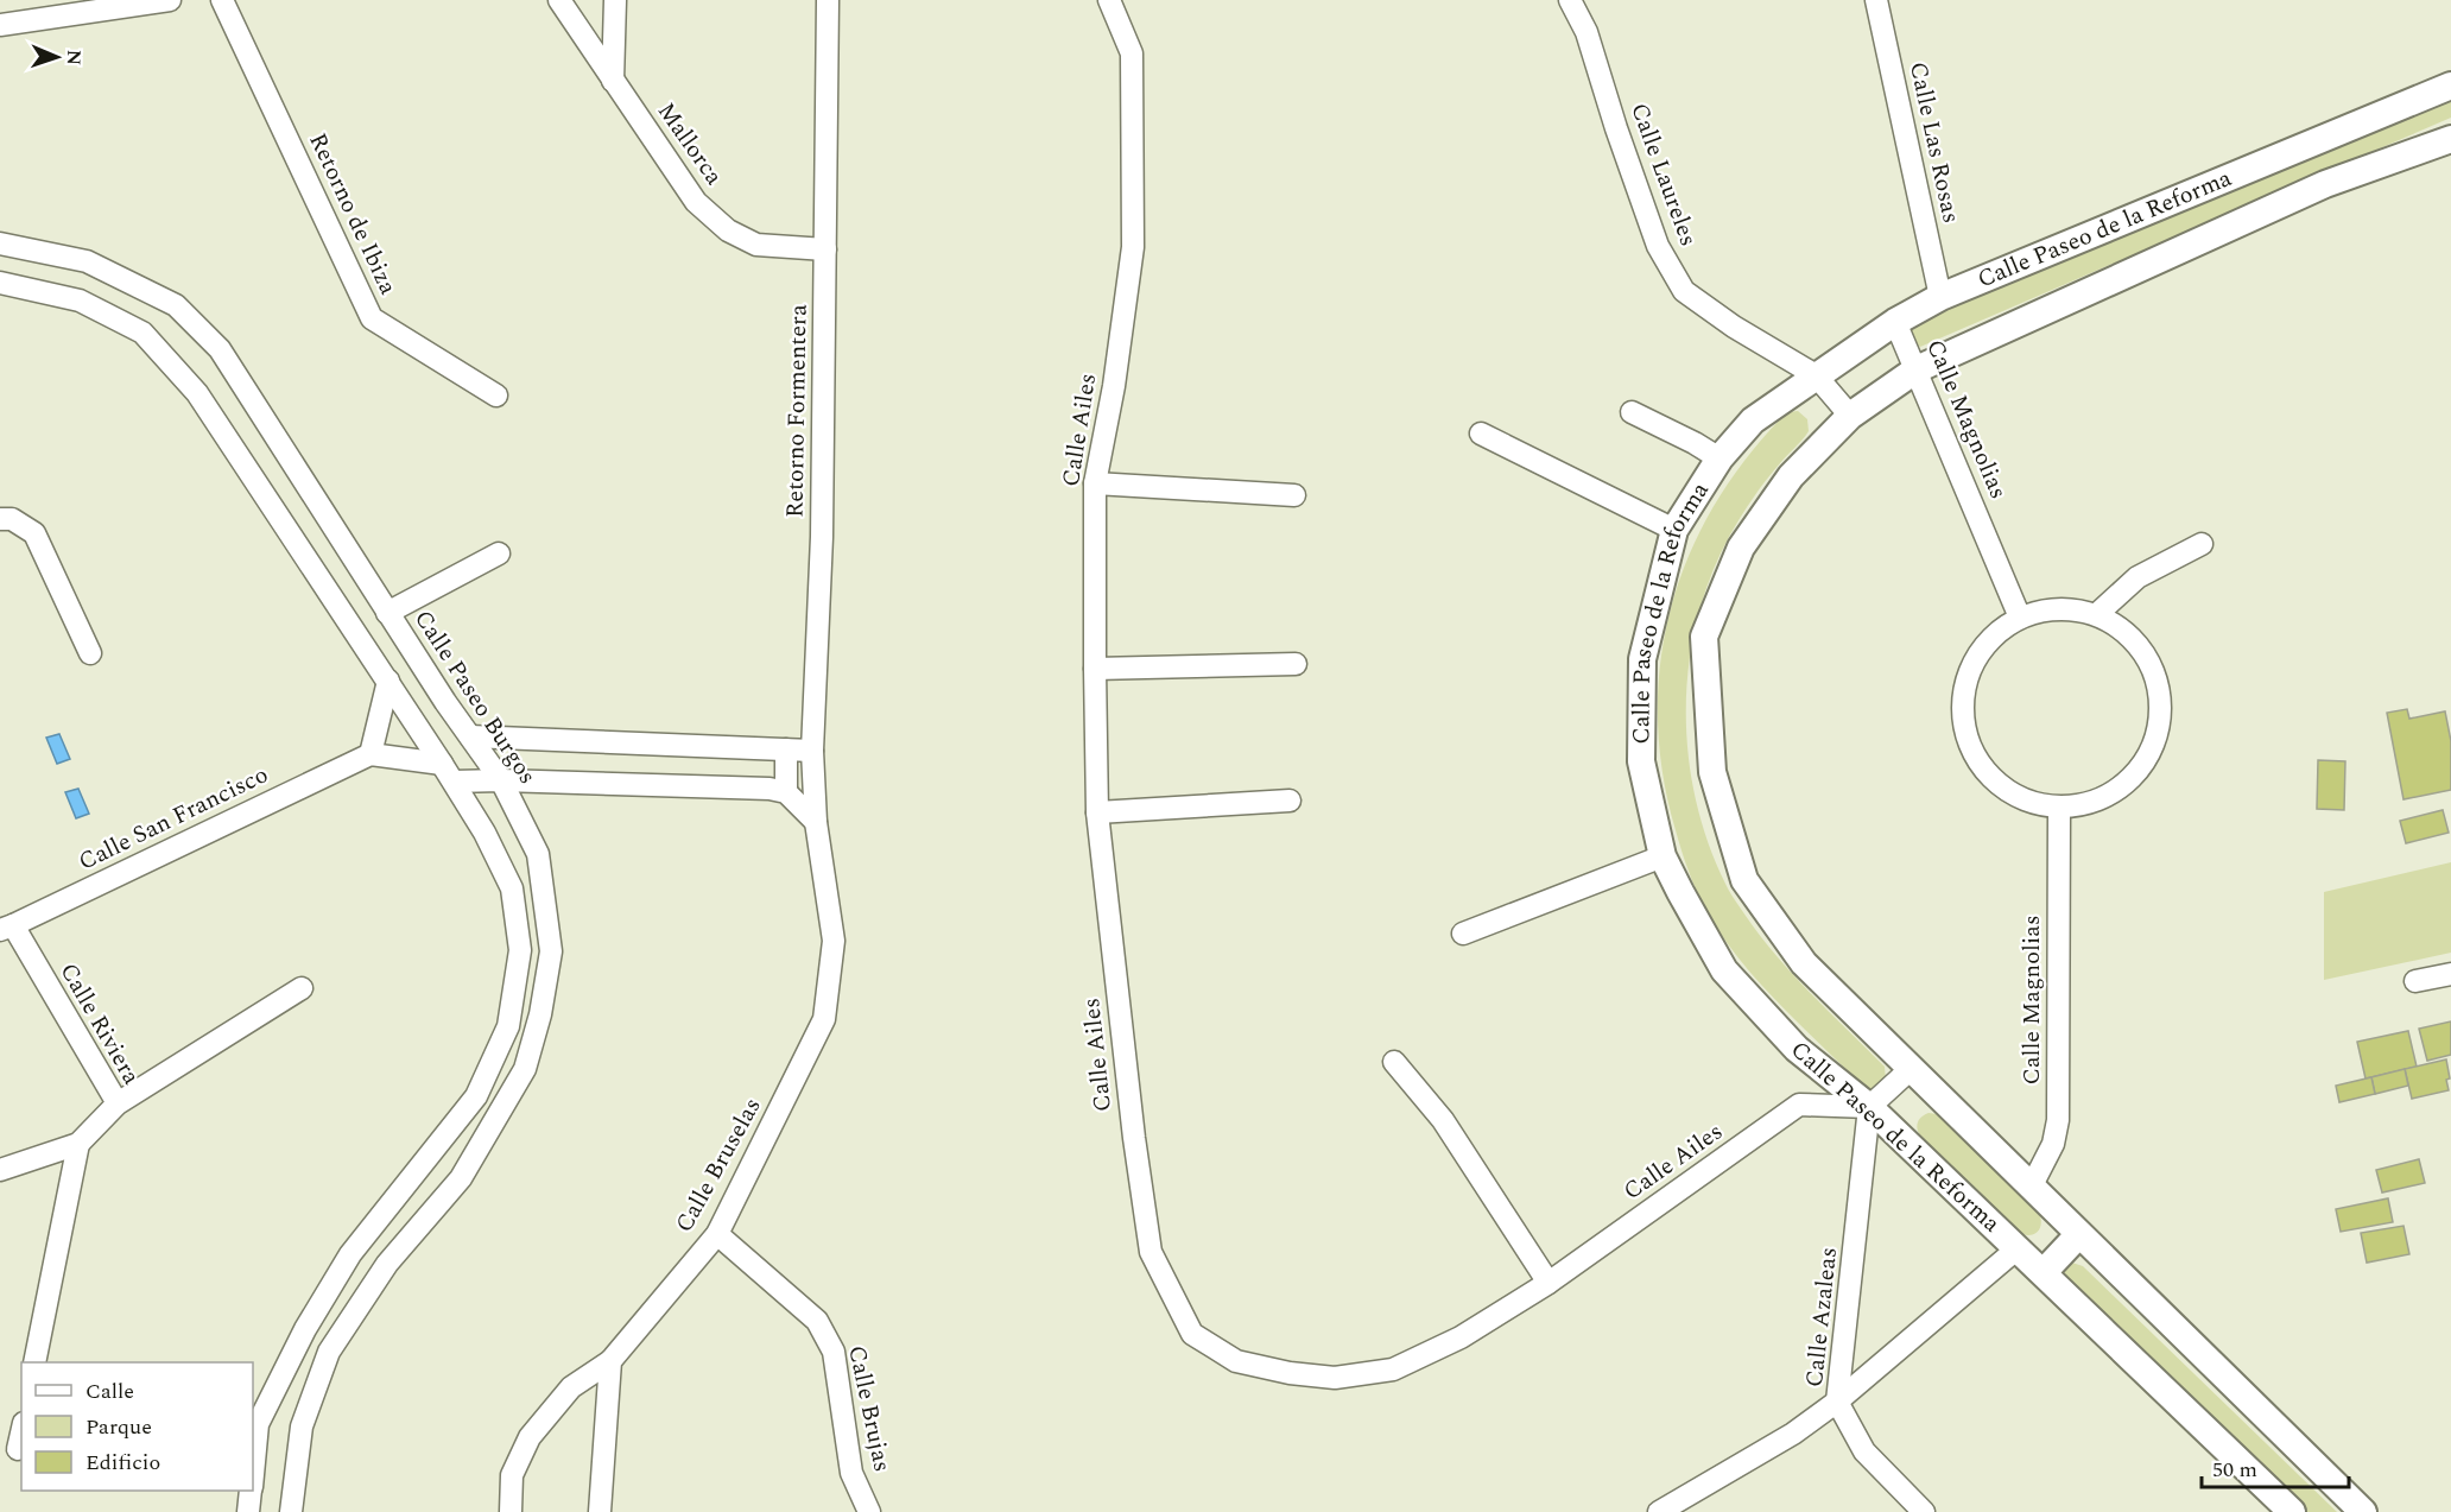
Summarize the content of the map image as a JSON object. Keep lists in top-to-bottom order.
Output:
{
  "streets": {
    "main road": ["Calle Paseo de la Reforma"],
    "street": [
      "Calle Las Rosas",
      "Mallorca",
      "Calle Laureles",
      "Retorno de Ibiza",
      "Retorno Formentera",
      "Calle Magnolias",
      "Calle Ailes",
      "Calle Paseo Burgos",
      "Calle San Francisco",
      "Calle Riviera",
      "Calle Bruselas",
      "Calle Azaleas",
      "Calle Brujas"
    ]
  },
  "crossings": [
    ["Calle Las Rosas", "Calle Paseo de la Reforma"],
    ["Mallorca", "Retorno Formentera"],
    ["Calle Laureles", "Calle Paseo de la Reforma"],
    ["Calle Paseo de la Reforma", "Calle Magnolias"],
    ["Calle Paseo de la Reforma", "Calle Ailes"],
    ["Calle Paseo de la Reforma", "Calle Azaleas"],
    ["Retorno Formentera", "Calle Bruselas"],
    ["Calle Ailes", "Calle Azaleas"],
    ["Calle San Francisco", "Calle Riviera"],
    ["Calle Bruselas", "Calle Brujas"]
  ],
  "legend": ["Calle", "Parque", "Edificio"],
  "scale_bar": "50 m",
  "north": "right"
}
